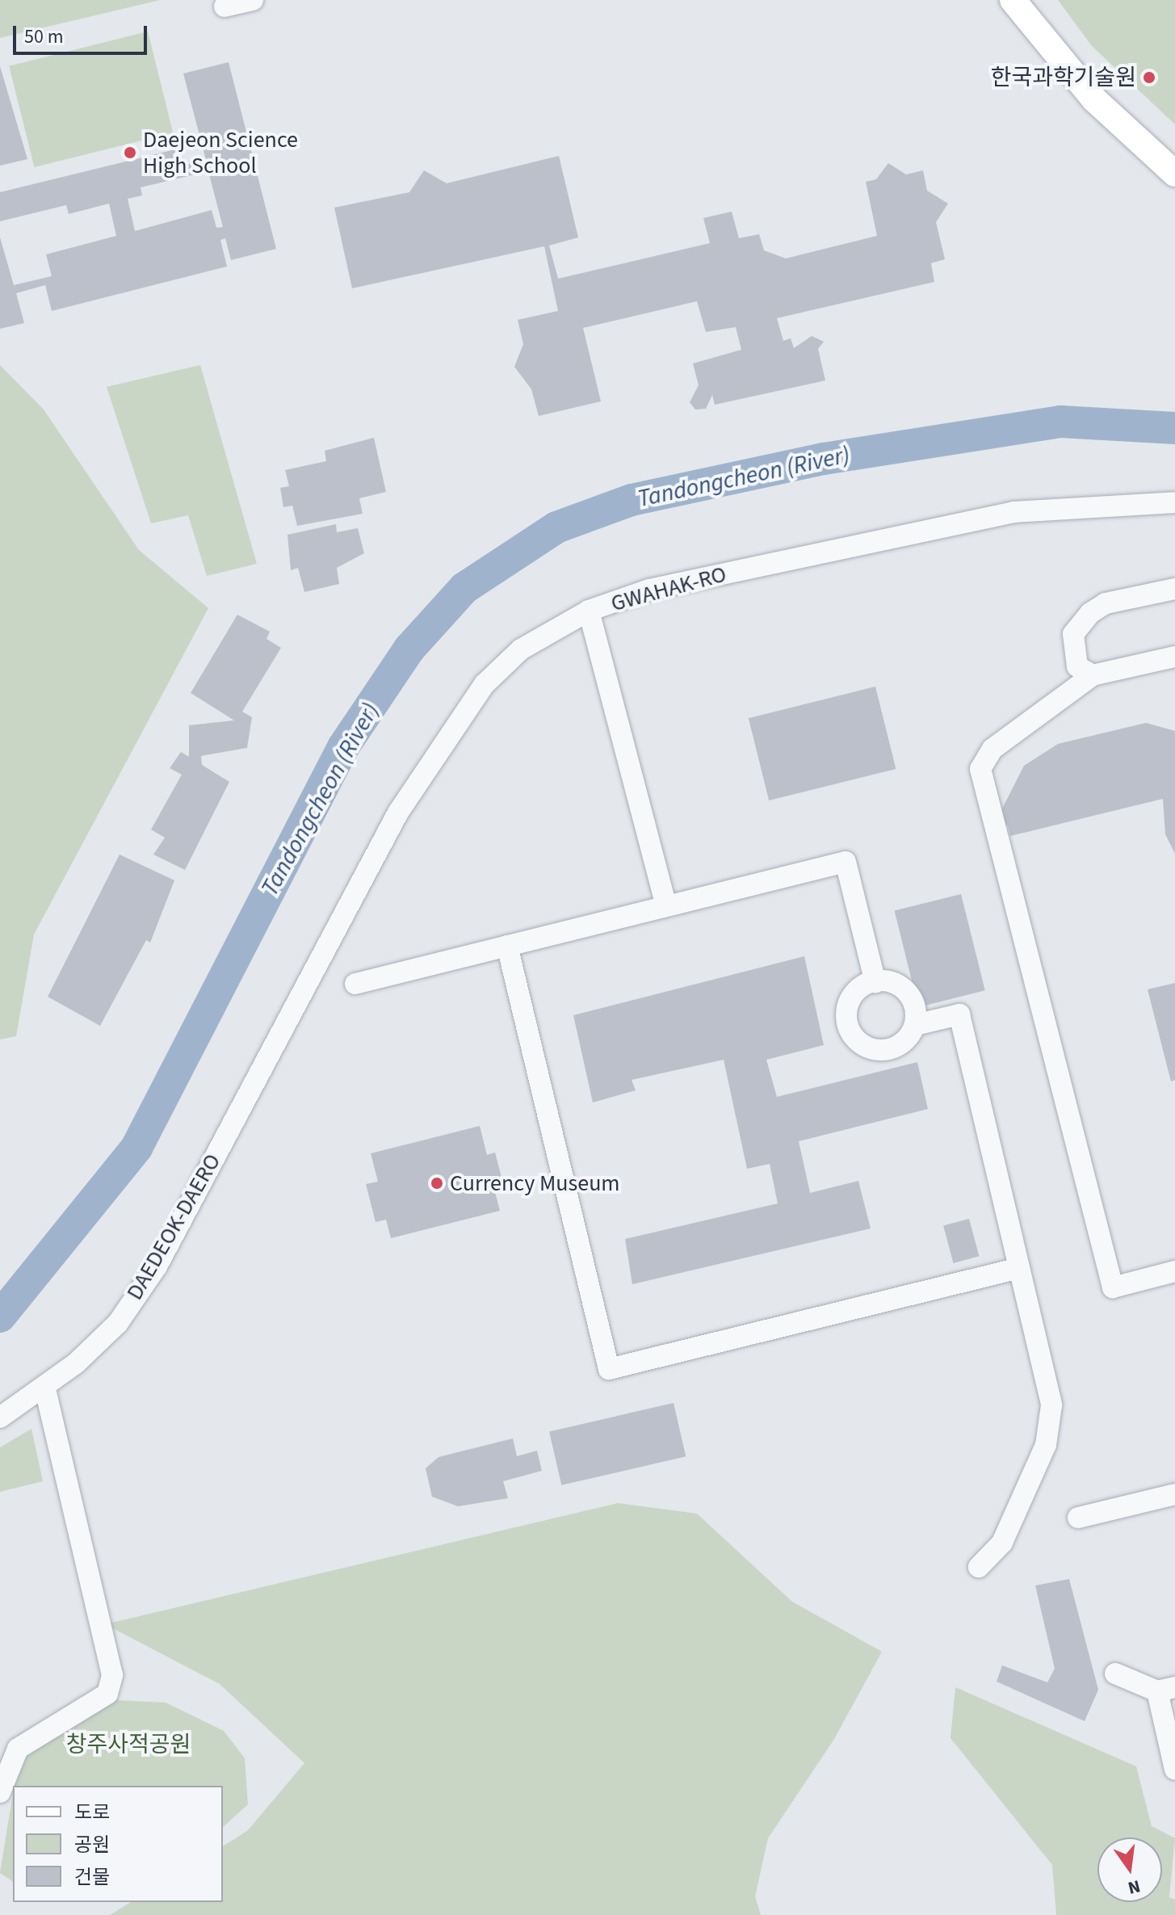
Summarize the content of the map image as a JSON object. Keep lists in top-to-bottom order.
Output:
{
  "streets": {
    "lane": ["GWAHAK-RO", "DAEDEOK-DAERO"]
  },
  "crossings": [
    ["GWAHAK-RO", "DAEDEOK-DAERO"]
  ],
  "water": ["Tandongcheon (River)"],
  "parks": ["창주사적공원"],
  "places": ["한국과학기술원", "Daejeon Science High School", "Currency Museum"],
  "legend": ["도로", "공원", "건물"],
  "scale_bar": "50 m",
  "north": "bottom"
}
